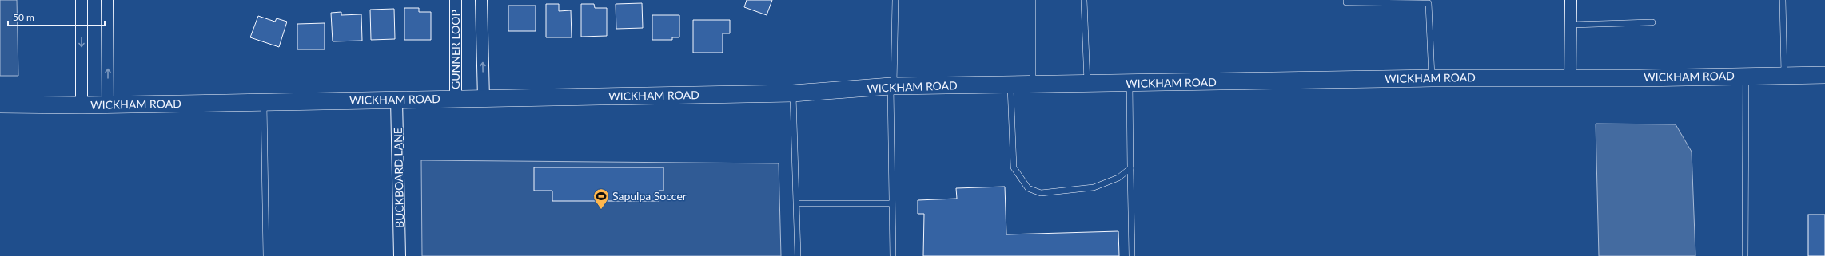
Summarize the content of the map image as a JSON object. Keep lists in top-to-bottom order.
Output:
{
  "streets": {
    "street": ["GUNNER LOOP", "WICKHAM ROAD", "BUCKBOARD LANE"]
  },
  "crossings": [
    ["GUNNER LOOP", "WICKHAM ROAD"],
    ["WICKHAM ROAD", "BUCKBOARD LANE"]
  ],
  "places": {
    "sports": ["Sapulpa Soccer"]
  },
  "scale_bar": "50 m"
}
